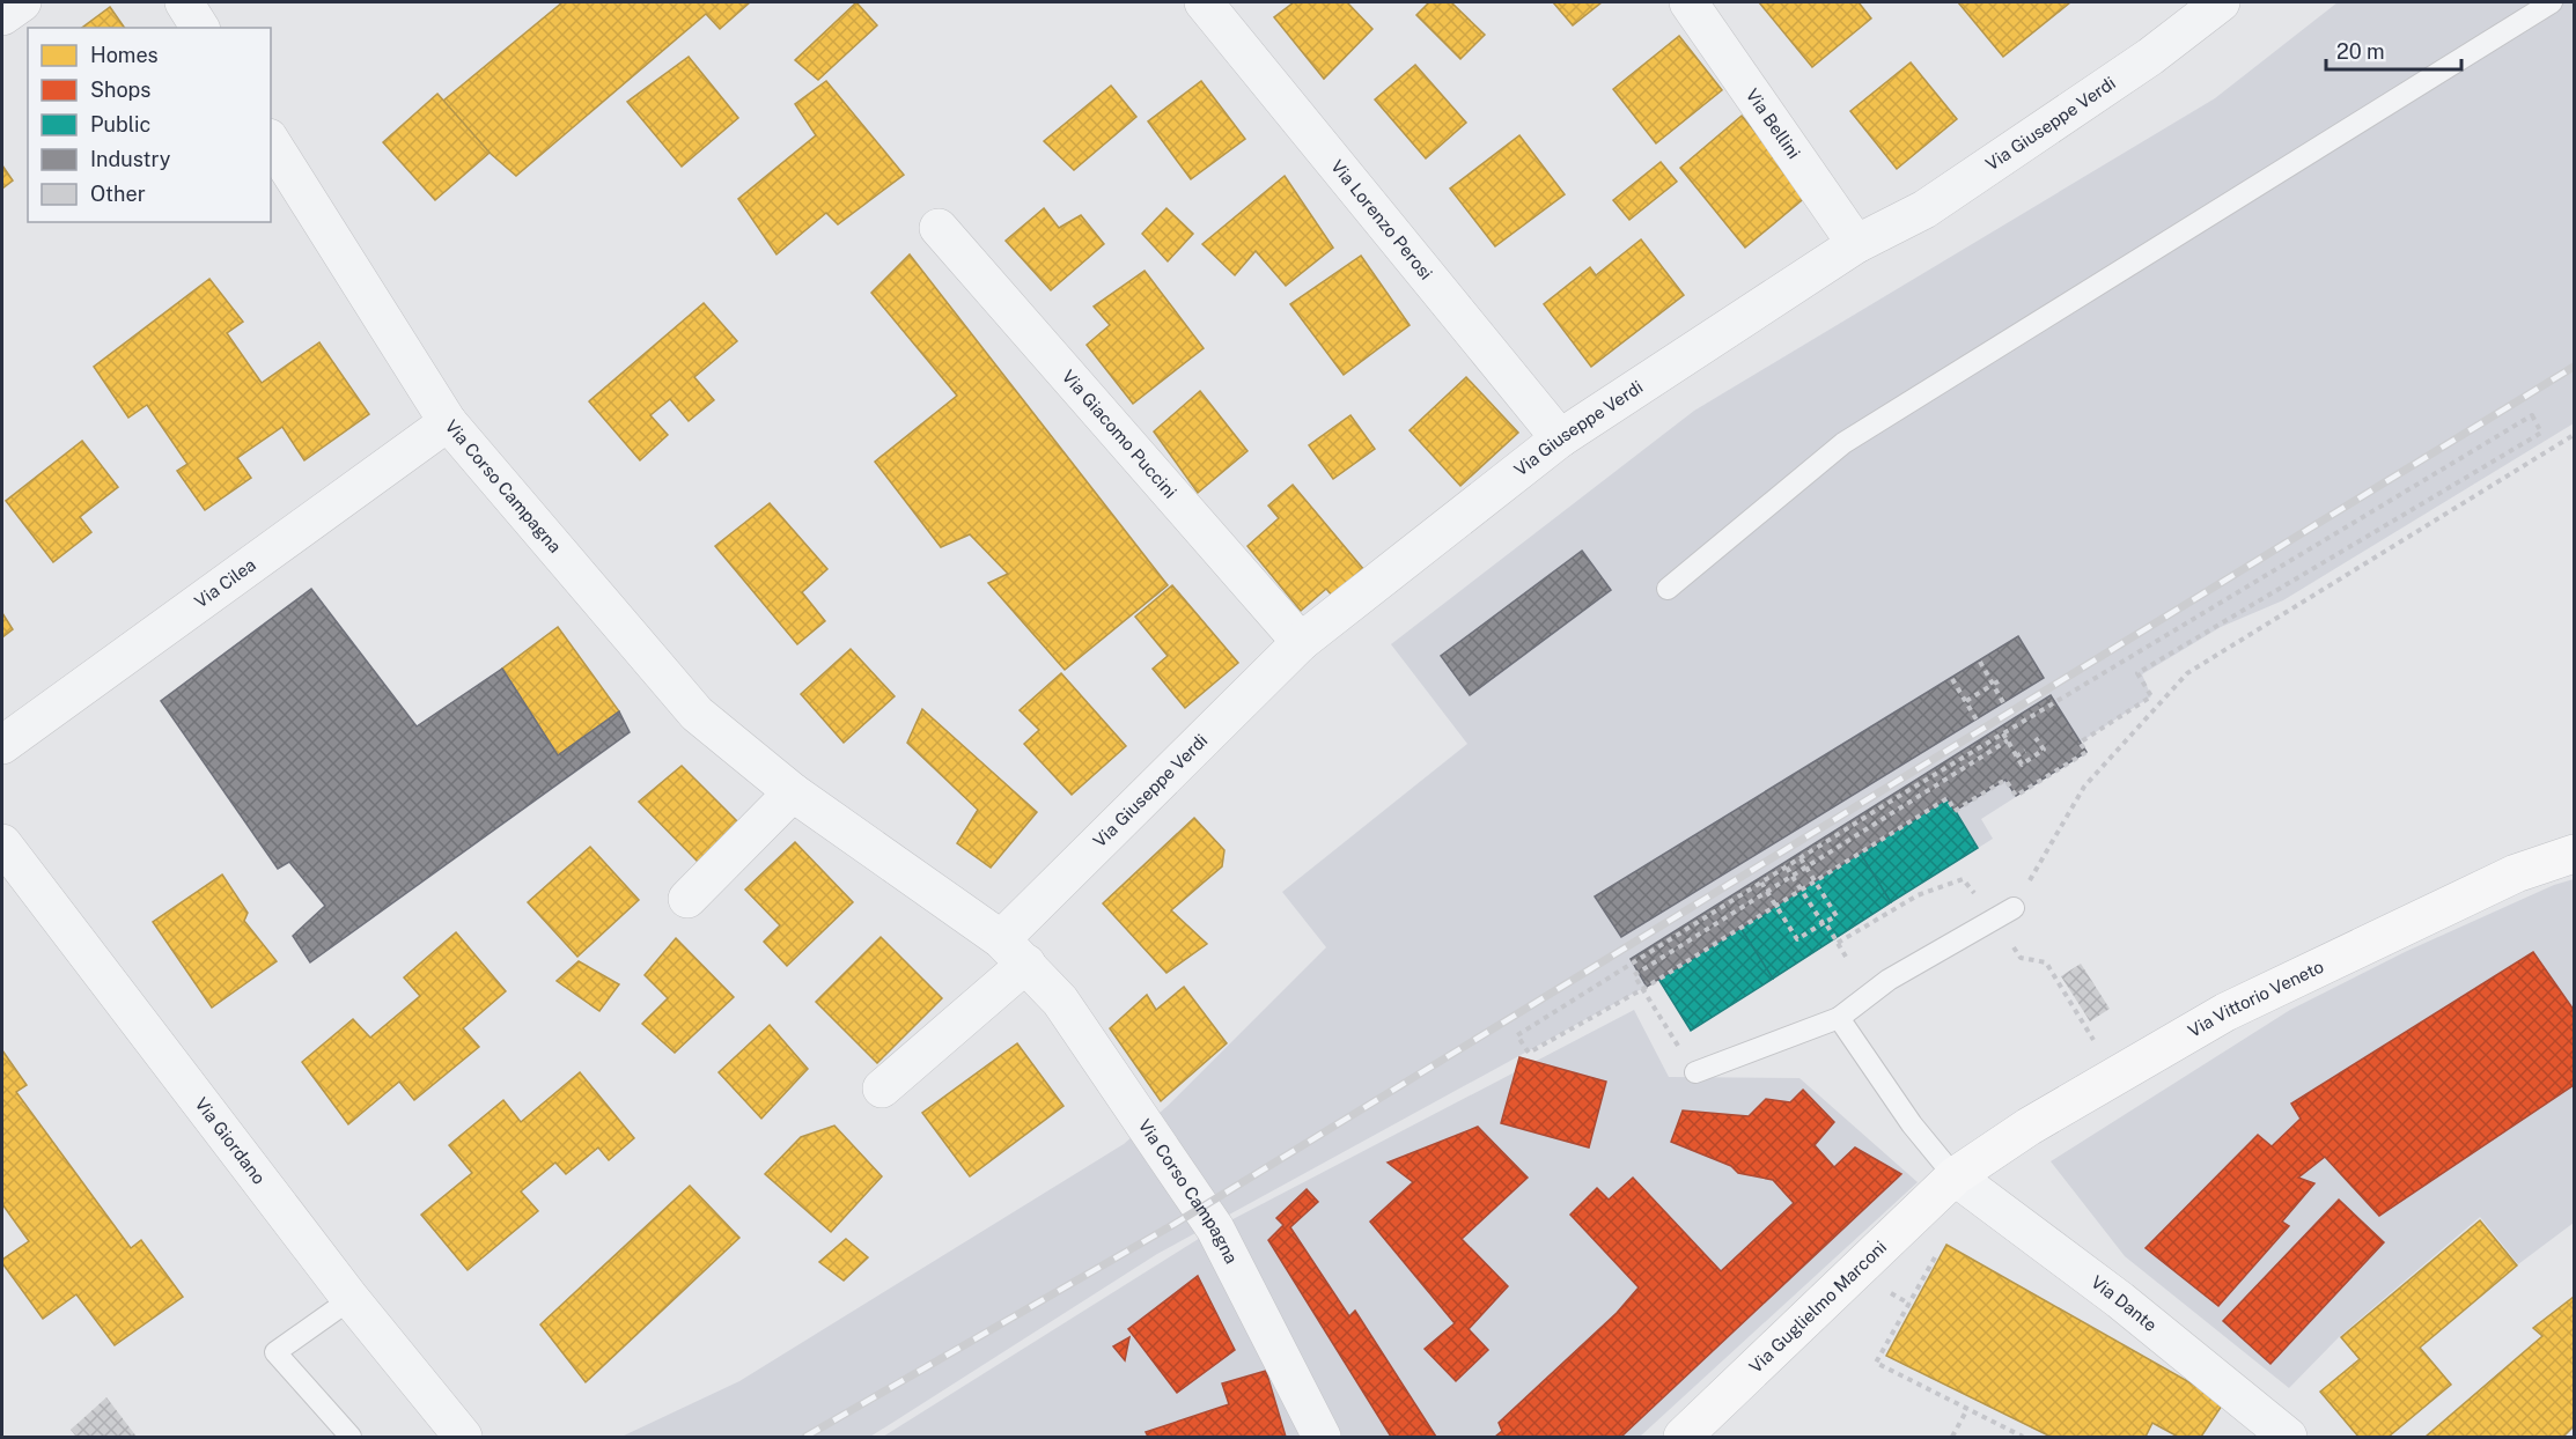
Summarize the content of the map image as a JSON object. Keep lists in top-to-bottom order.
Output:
{
  "streets": {
    "main road": ["Via Vittorio Veneto", "Via Guglielmo Marconi"],
    "street": [
      "Via Bellini",
      "Via Giuseppe Verdi",
      "Via Lorenzo Perosi",
      "Via Giacomo Puccini",
      "Via Corso Campagna",
      "Via Cilea",
      "Via Giordano",
      "Via Dante"
    ]
  },
  "crossings": [
    ["Via Bellini", "Via Giuseppe Verdi"],
    ["Via Giuseppe Verdi", "Via Lorenzo Perosi"],
    ["Via Giuseppe Verdi", "Via Giacomo Puccini"],
    ["Via Giuseppe Verdi", "Via Corso Campagna"],
    ["Via Corso Campagna", "Via Cilea"],
    ["Via Vittorio Veneto", "Via Dante"],
    ["Via Vittorio Veneto", "Via Guglielmo Marconi"],
    ["Via Dante", "Via Guglielmo Marconi"]
  ],
  "legend": [
    "Homes",
    "Shops",
    "Public",
    "Industry",
    "Other"
  ],
  "scale_bar": "20 m"
}
